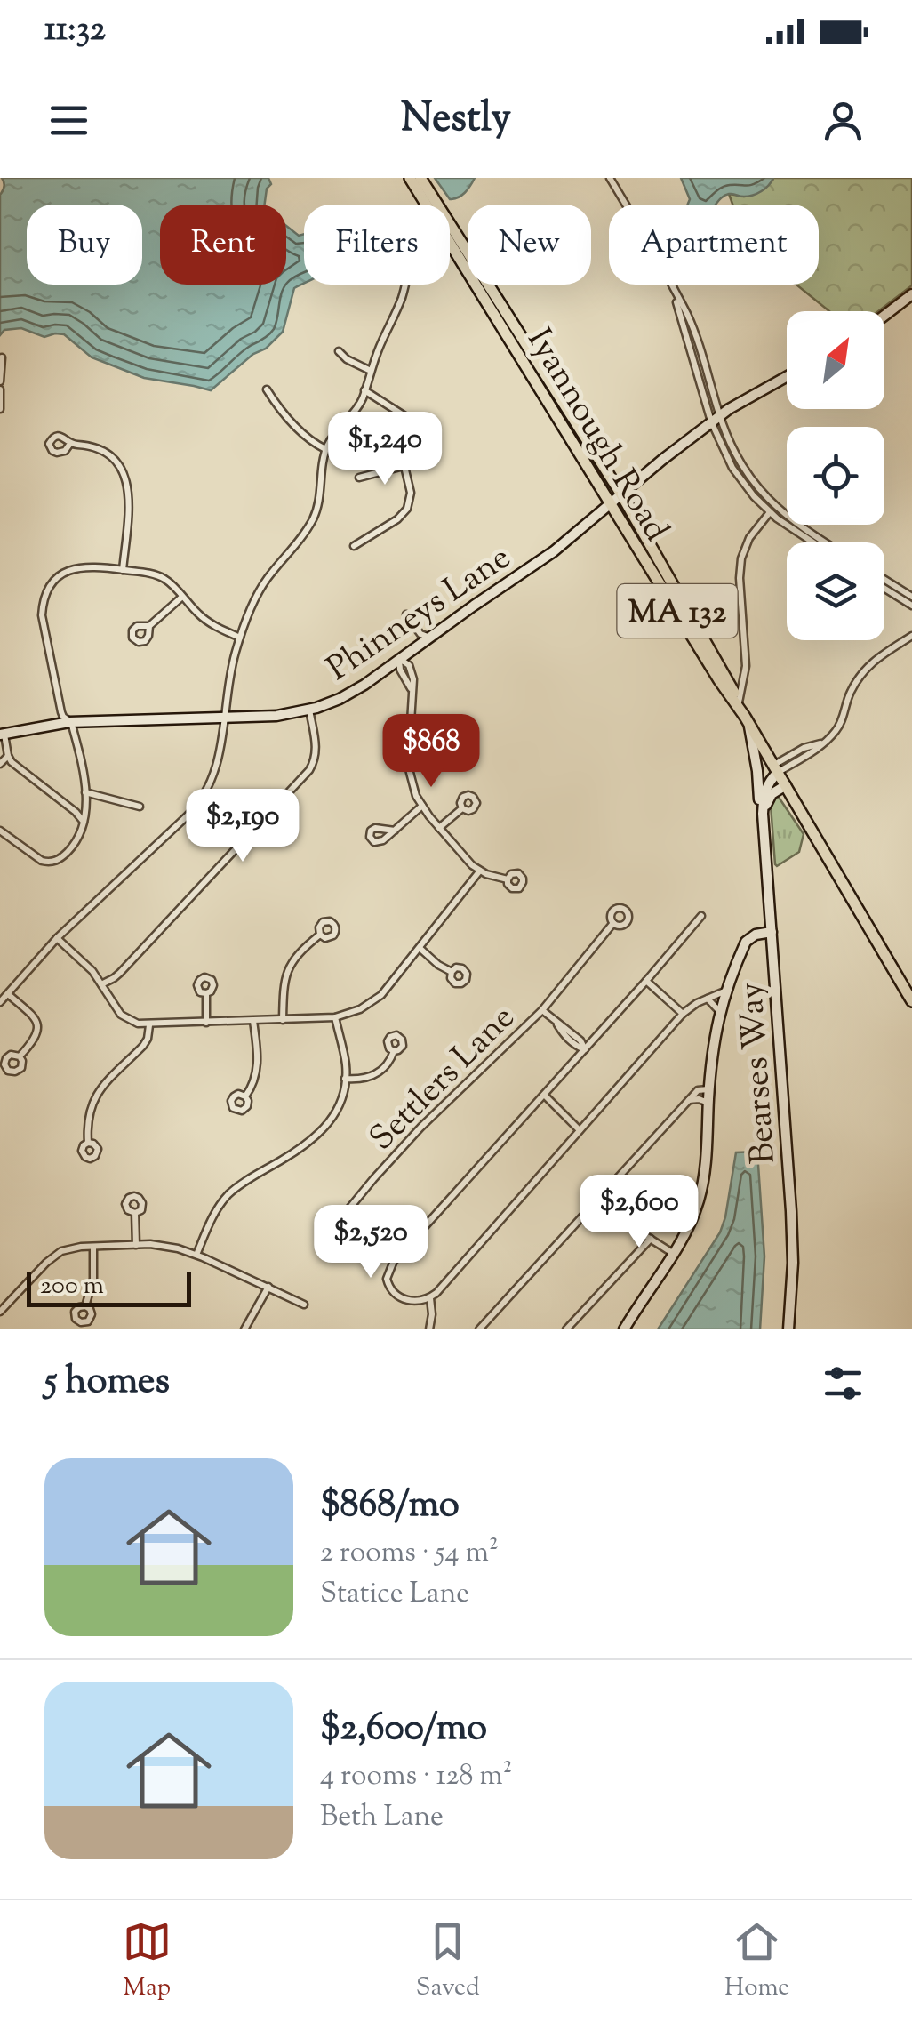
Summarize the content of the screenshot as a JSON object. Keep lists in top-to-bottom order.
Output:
{
  "streets": {
    "main road": [
      "Iyannough Road",
      "MA 132",
      "Phinneys Lane",
      "Bearses Way"
    ],
    "street": ["Settlers Lane"]
  },
  "crossings": [
    ["Iyannough Road", "Phinneys Lane"],
    ["Iyannough Road", "Bearses Way"]
  ],
  "scale_bar": "200 m",
  "north": "top right",
  "page": {
    "status": "11:32",
    "header": "Nestly",
    "chip": [
      "Buy",
      "Rent",
      "Filters",
      "New",
      "Apartment"
    ],
    "price": [
      "$1,240",
      "$868",
      "$2,190",
      "$2,600",
      "$2,520"
    ],
    "scale": "200 m",
    "heading": "5 homes",
    "list": [
      {
        "name": "$868/mo",
        "note": "2 rooms · 54 m² · Statice Lane"
      },
      {
        "name": "$2,600/mo",
        "note": "4 rooms · 128 m² · Beth Lane"
      }
    ],
    "tabs": ["Map", "Saved", "Home"]
  }
}
